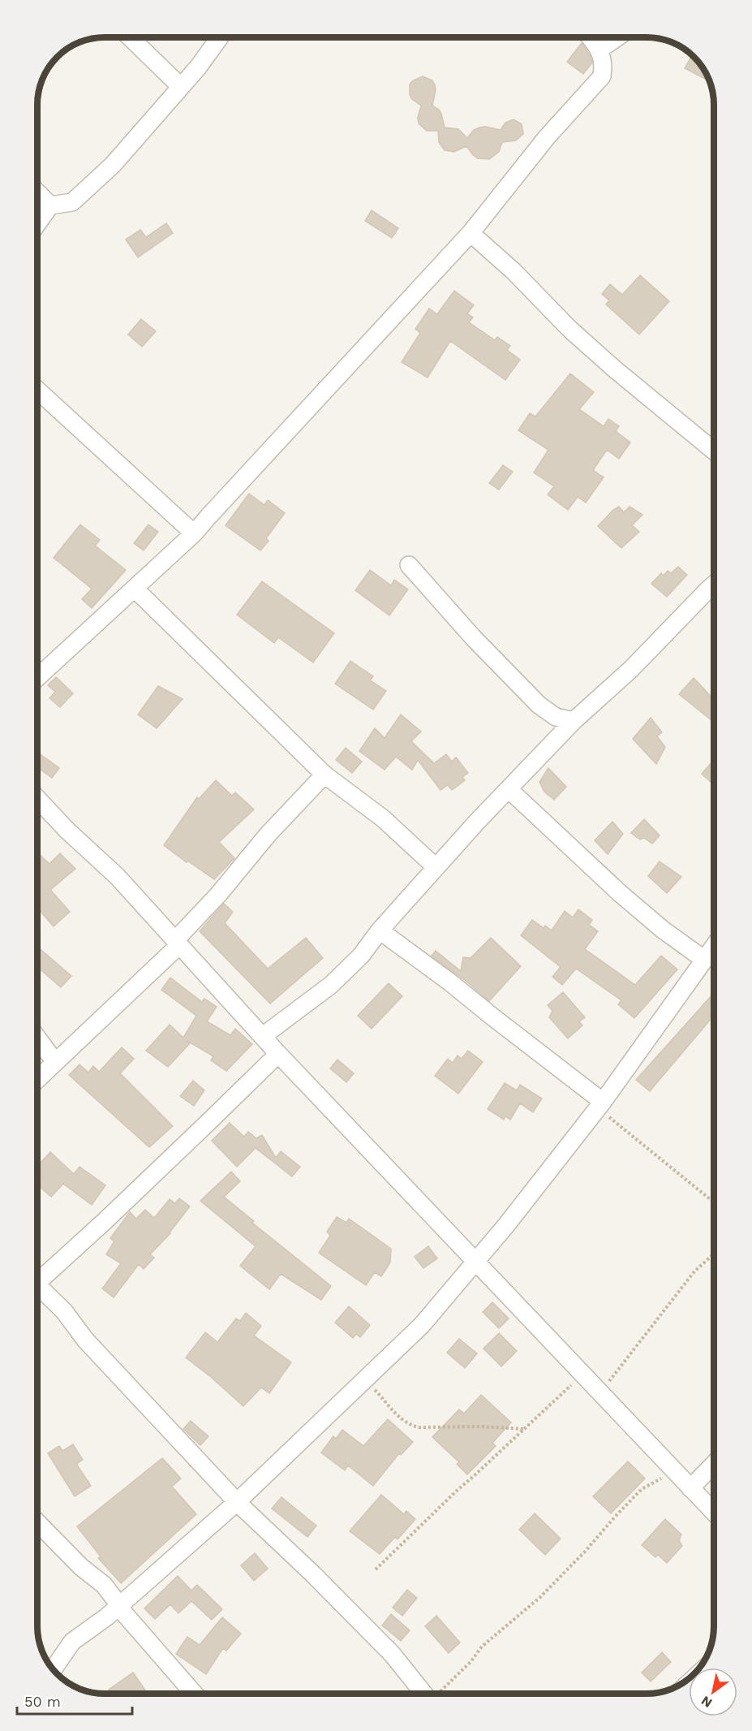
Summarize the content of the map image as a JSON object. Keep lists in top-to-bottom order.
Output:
{
  "scale_bar": "50 m",
  "north": "bottom left"
}
